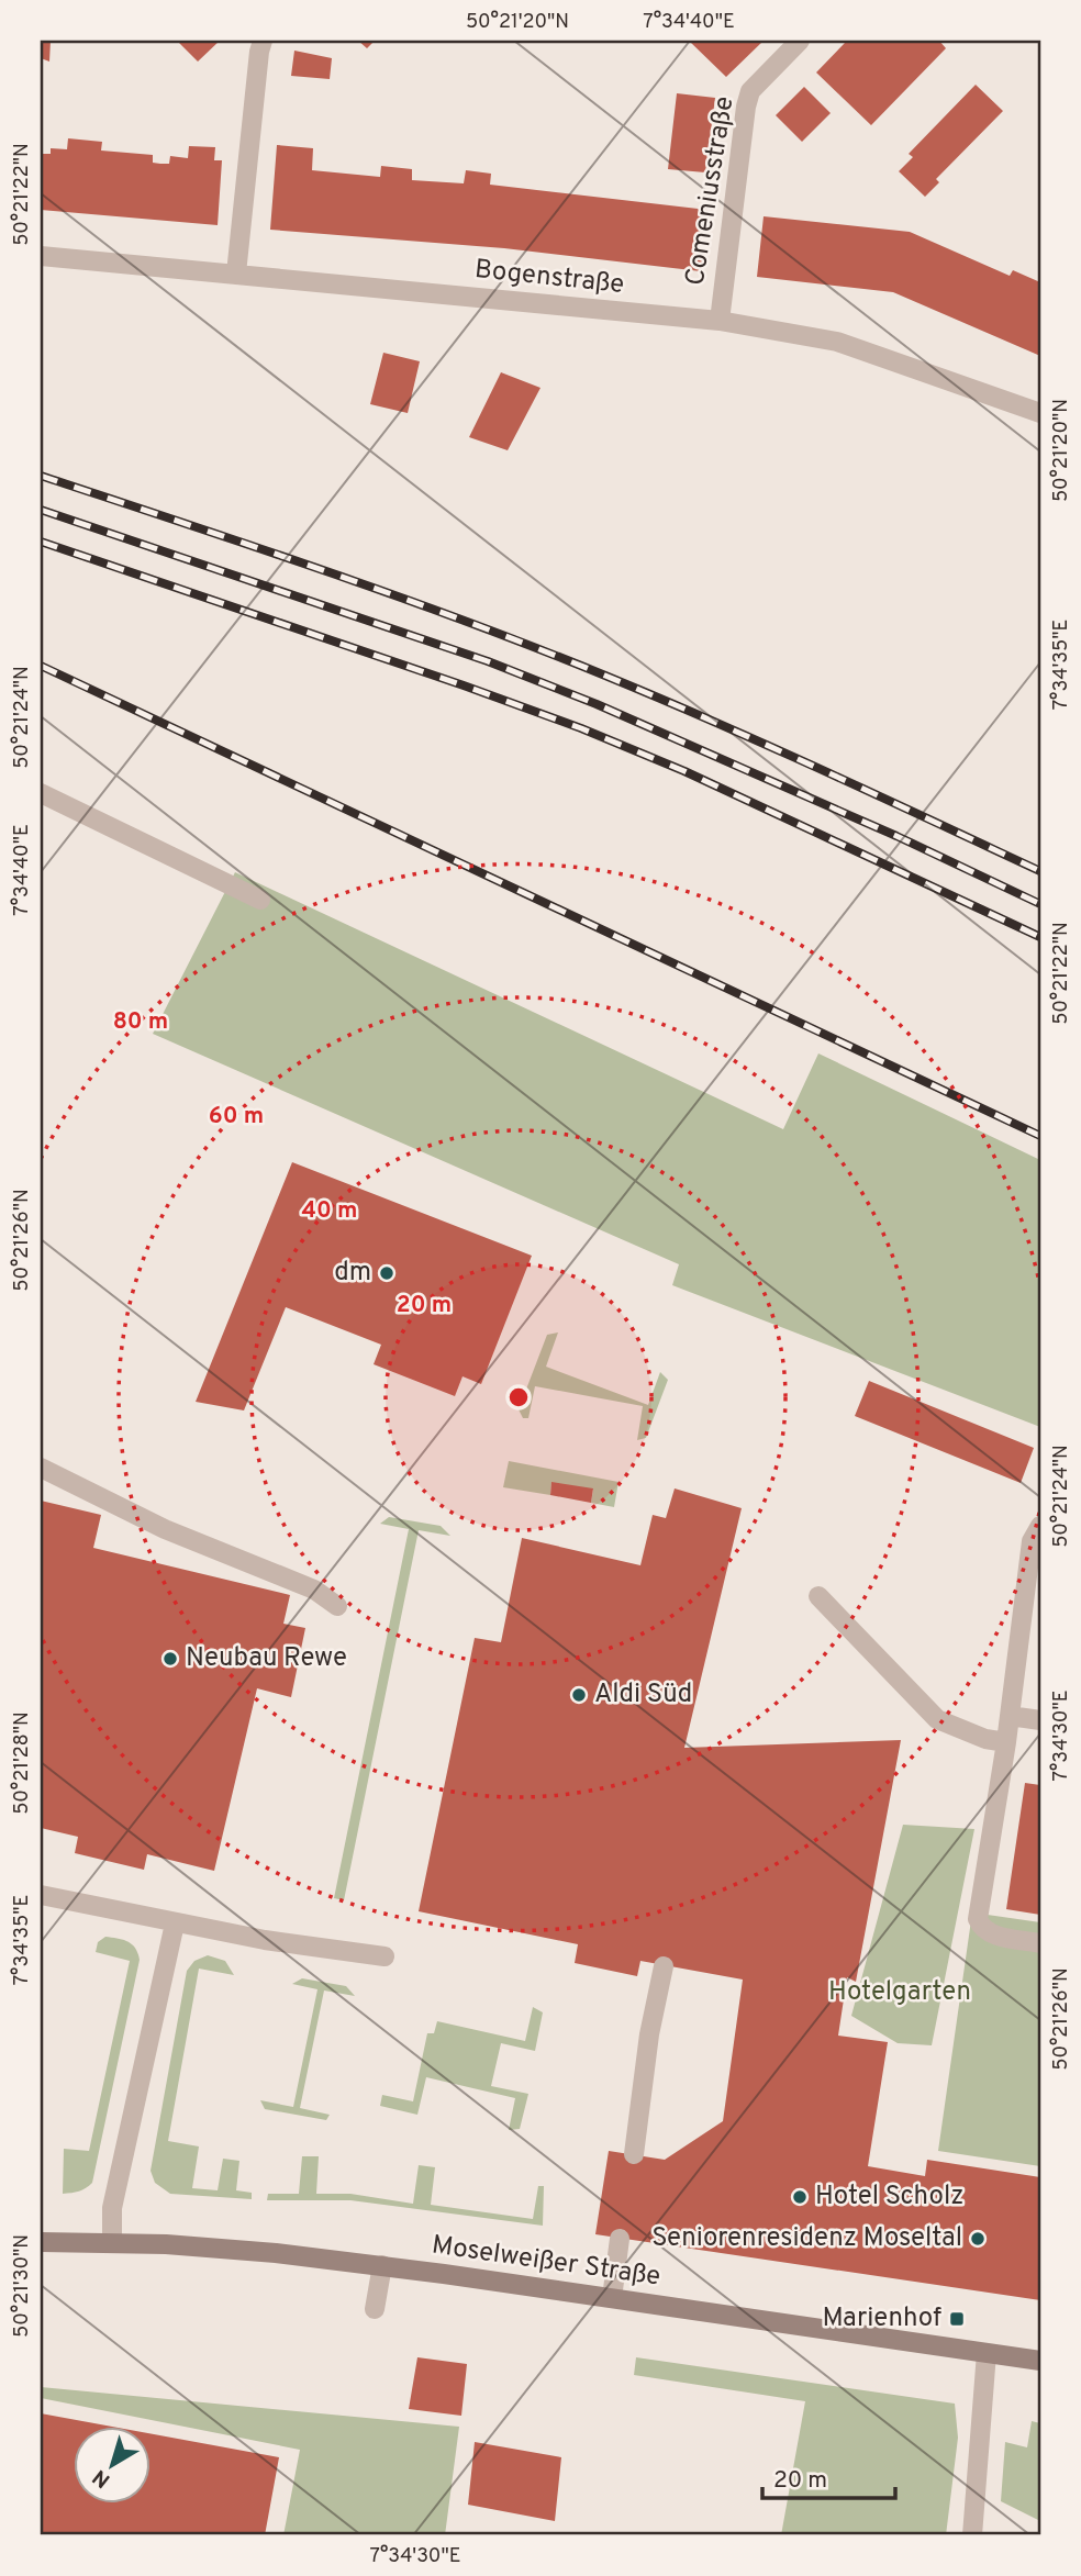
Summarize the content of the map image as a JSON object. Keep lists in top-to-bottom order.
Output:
{
  "streets": {
    "street": ["Comeniusstraße", "Bogenstraße", "Moselweißer Straße"]
  },
  "crossings": [
    ["Comeniusstraße", "Bogenstraße"]
  ],
  "parks": ["Hotelgarten"],
  "places": {
    "other": [
      "dm",
      "Neubau Rewe",
      "Aldi Süd",
      "Hotel Scholz",
      "Seniorenresidenz Moseltal"
    ],
    "transit": ["Marienhof"]
  },
  "scale_bar": "20 m",
  "north": "bottom left",
  "coordinates": [
    "50°21'20\"N",
    "7°34'40\"E",
    "50°21'22\"N",
    "7°34'35\"E",
    "50°21'24\"N",
    "50°21'26\"N",
    "7°34'30\"E",
    "50°21'28\"N",
    "50°21'30\"N"
  ],
  "rings": [
    "80 m",
    "60 m",
    "40 m",
    "20 m"
  ]
}
